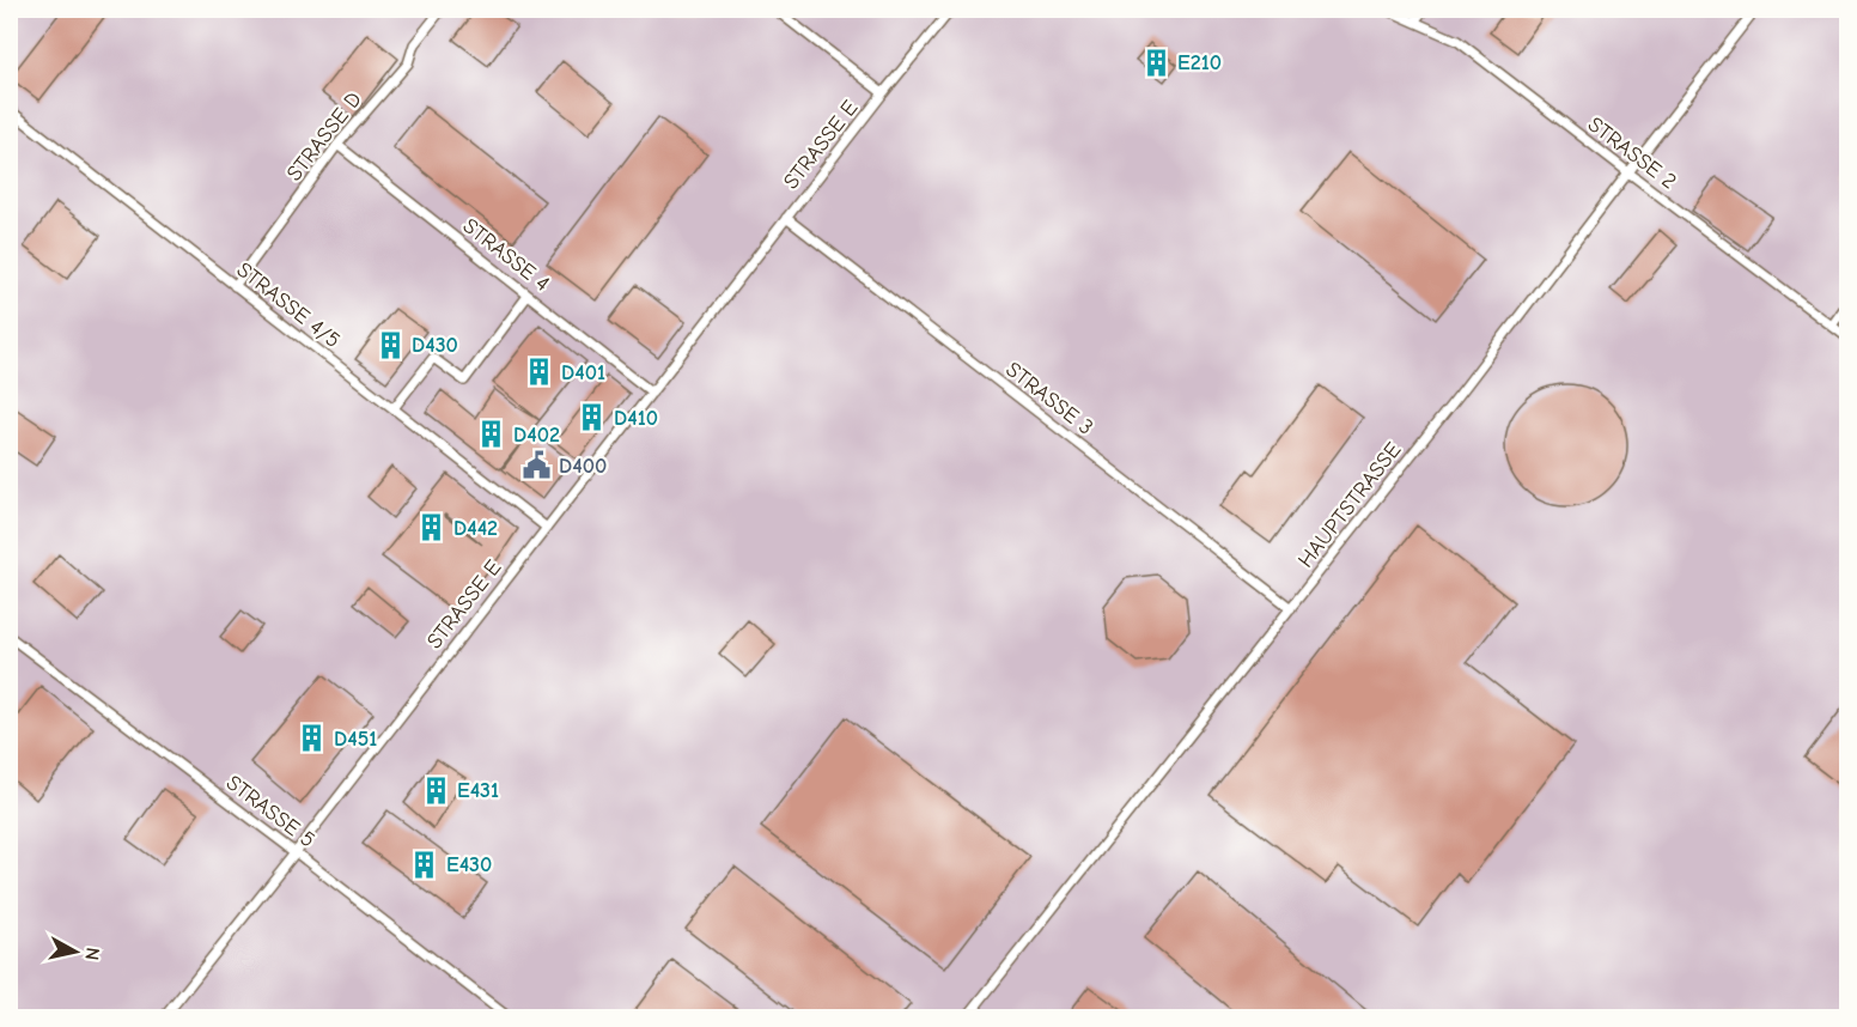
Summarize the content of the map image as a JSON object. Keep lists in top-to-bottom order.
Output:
{
  "streets": {
    "lane": [
      "STRASSE D",
      "STRASSE E",
      "STRASSE 2",
      "STRASSE 4",
      "STRASSE 4/5",
      "STRASSE 3",
      "HAUPTSTRASSE",
      "STRASSE 5"
    ]
  },
  "crossings": [
    ["STRASSE D", "STRASSE 4"],
    ["STRASSE D", "STRASSE 4/5"],
    ["STRASSE E", "STRASSE 4"],
    ["STRASSE E", "STRASSE 4/5"],
    ["STRASSE E", "STRASSE 3"],
    ["STRASSE E", "STRASSE 5"],
    ["STRASSE 2", "HAUPTSTRASSE"],
    ["STRASSE 3", "HAUPTSTRASSE"]
  ],
  "places": {
    "building": [
      "E210",
      "D430",
      "D401",
      "D410",
      "D402",
      "D442",
      "D451",
      "E431",
      "E430"
    ],
    "public building": ["D400"]
  },
  "north": "right"
}
